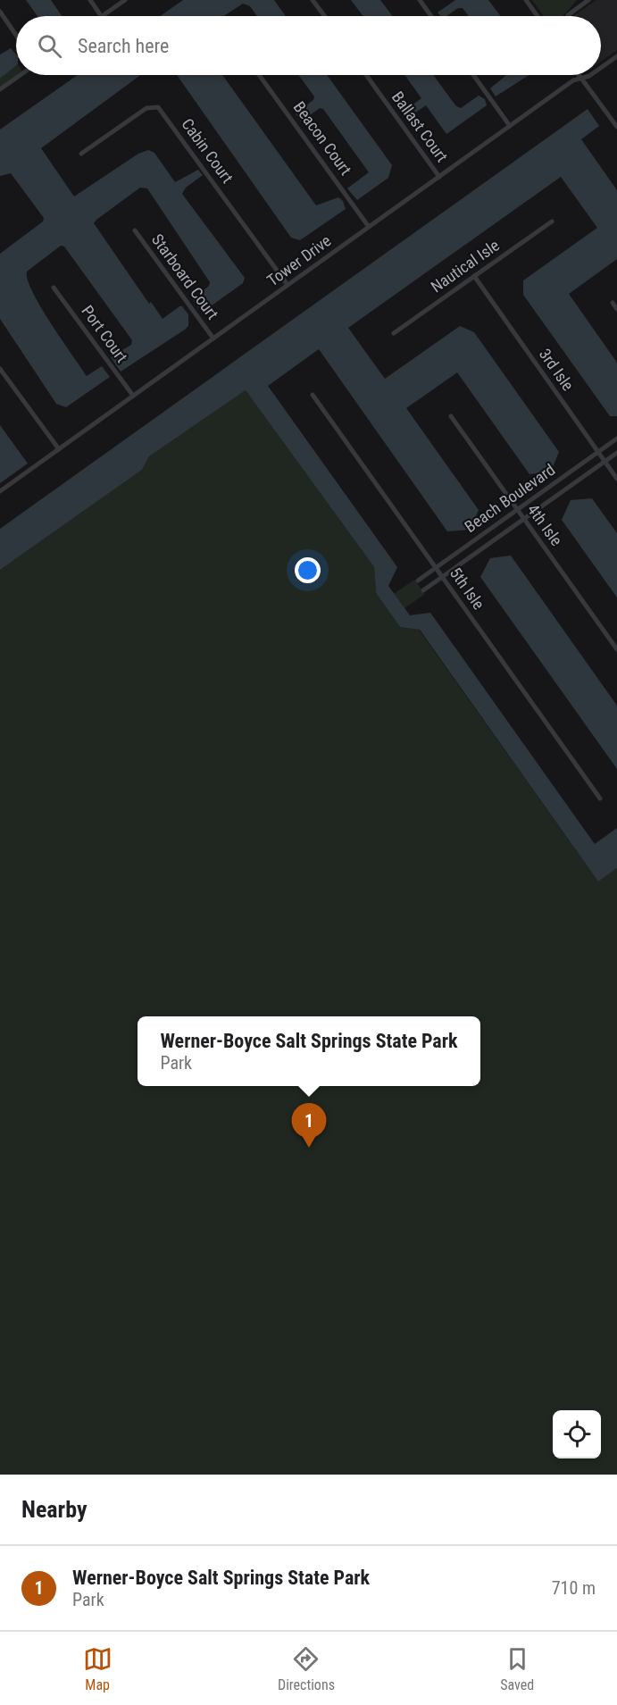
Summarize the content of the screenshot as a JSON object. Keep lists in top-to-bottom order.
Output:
{
  "streets": {
    "street": [
      "Ballast Court",
      "Beacon Court",
      "Cabin Court",
      "Tower Drive",
      "Nautical Isle",
      "Starboard Court",
      "Port Court",
      "3rd Isle",
      "Beach Boulevard",
      "4th Isle",
      "5th Isle"
    ]
  },
  "crossings": [
    ["Ballast Court", "Tower Drive"],
    ["Beacon Court", "Tower Drive"],
    ["Cabin Court", "Tower Drive"],
    ["Tower Drive", "Starboard Court"],
    ["Tower Drive", "Port Court"],
    ["Nautical Isle", "3rd Isle"],
    ["3rd Isle", "Beach Boulevard"],
    ["Beach Boulevard", "4th Isle"],
    ["Beach Boulevard", "5th Isle"]
  ],
  "page": {
    "search": "Search here",
    "popup": ["Werner-Boyce Salt Springs State Park", "Park"],
    "pins": "1",
    "heading": "Nearby",
    "list": [
      {
        "mark": "1",
        "name": "Werner-Boyce Salt Springs State Park",
        "note": "Park",
        "value": "710 m"
      }
    ],
    "nav": ["Map", "Directions", "Saved"]
  }
}
